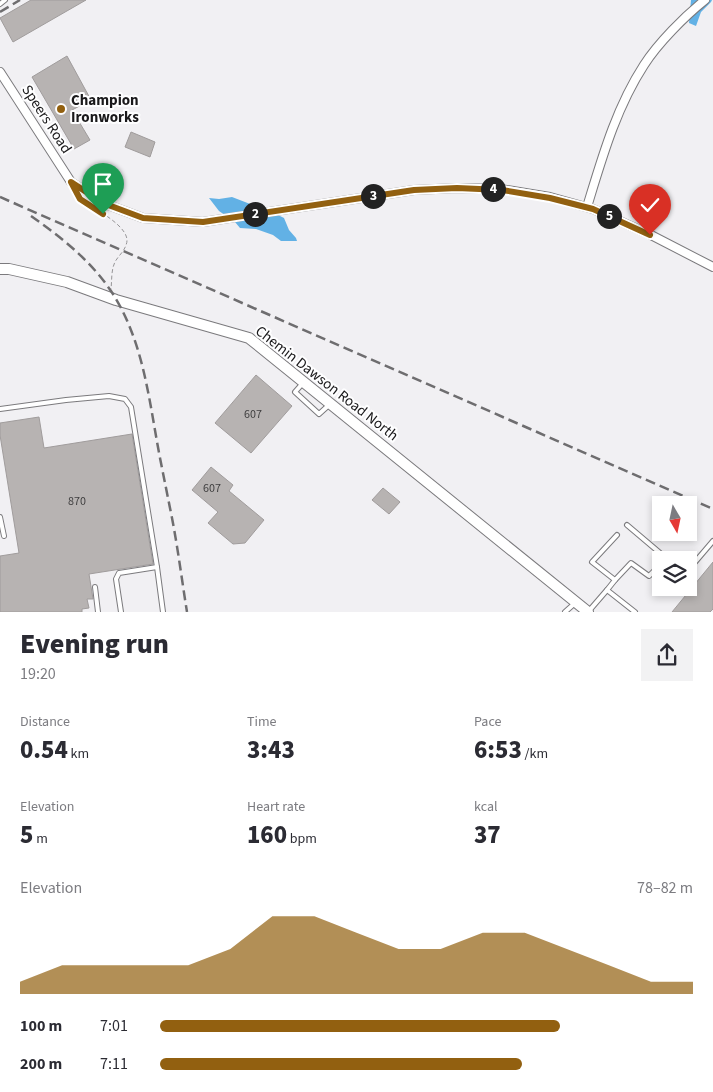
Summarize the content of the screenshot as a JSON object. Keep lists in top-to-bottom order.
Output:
{
  "streets": {
    "street": ["Speers Road", "Chemin Dawson Road North"]
  },
  "places": ["Champion Ironworks"],
  "house_numbers": ["607", "607", "870"],
  "north": "bottom",
  "page": {
    "pins": [
      "4",
      "3",
      "2",
      "5"
    ],
    "heading": ["Evening run", "19:20"],
    "stats": [
      ["Distance", "0.54 km"],
      ["Time", "3:43"],
      ["Pace", "6:53 /km"],
      ["Elevation", "5 m"],
      ["Heart rate", "160 bpm"],
      ["kcal", "37"]
    ],
    "chart": ["Elevation", "78–82 m"],
    "list": [
      {
        "name": "100 m",
        "note": "7:01"
      },
      {
        "name": "200 m",
        "note": "7:11"
      }
    ]
  }
}
